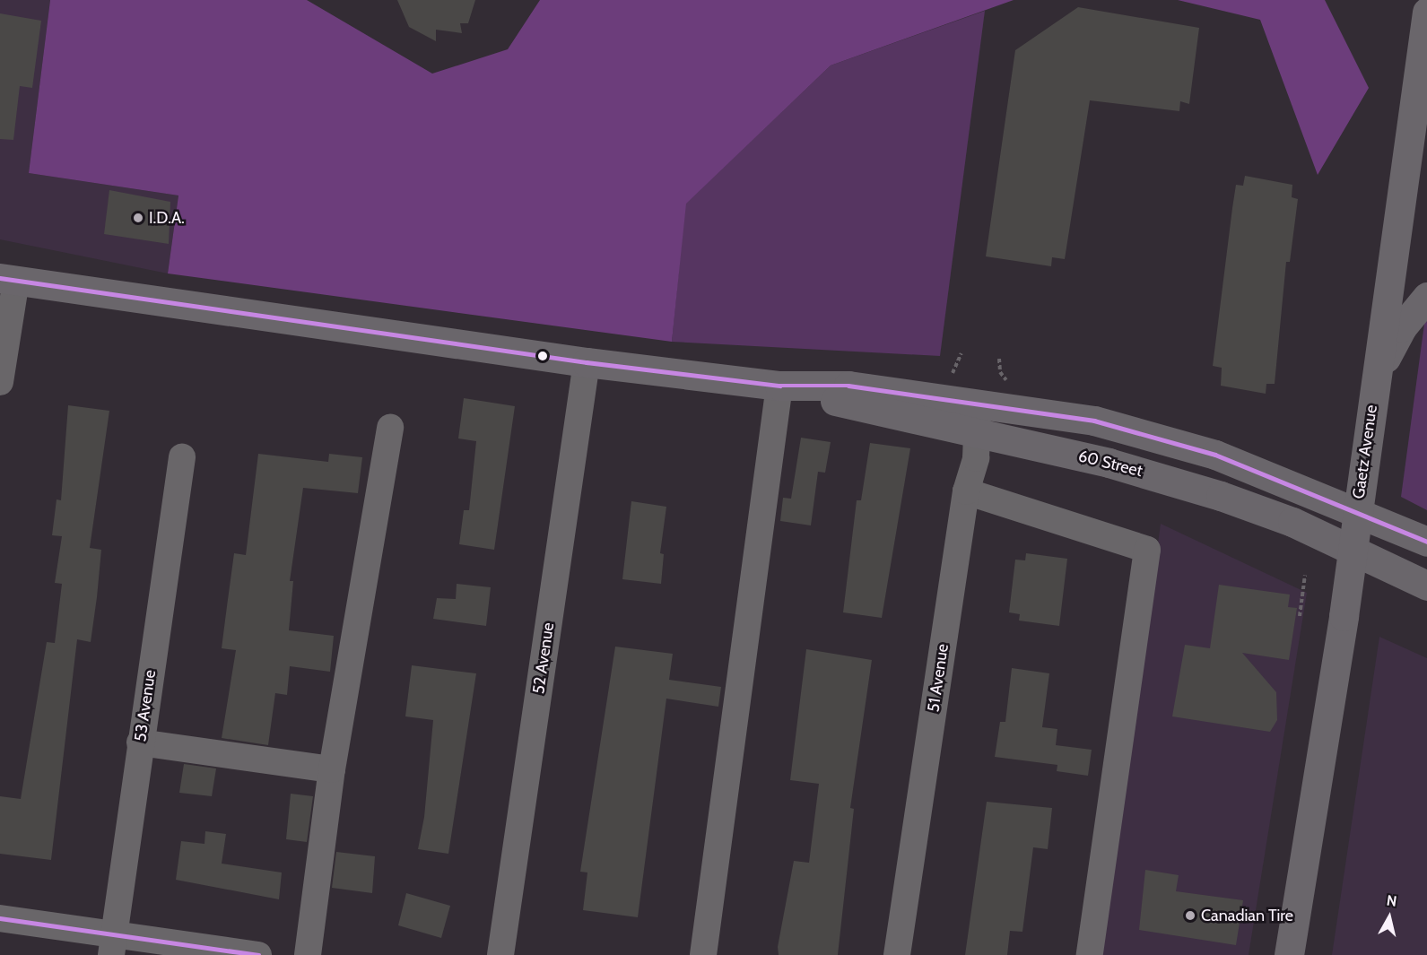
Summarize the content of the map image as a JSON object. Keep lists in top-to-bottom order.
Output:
{
  "streets": {
    "main road": ["Gaetz Avenue", "60 Street"],
    "street": ["52 Avenue", "51 Avenue", "53 Avenue"]
  },
  "crossings": [
    ["60 Street", "52 Avenue"],
    ["60 Street", "51 Avenue"]
  ],
  "places": ["I.D.A.", "Canadian Tire"],
  "north": "top"
}
